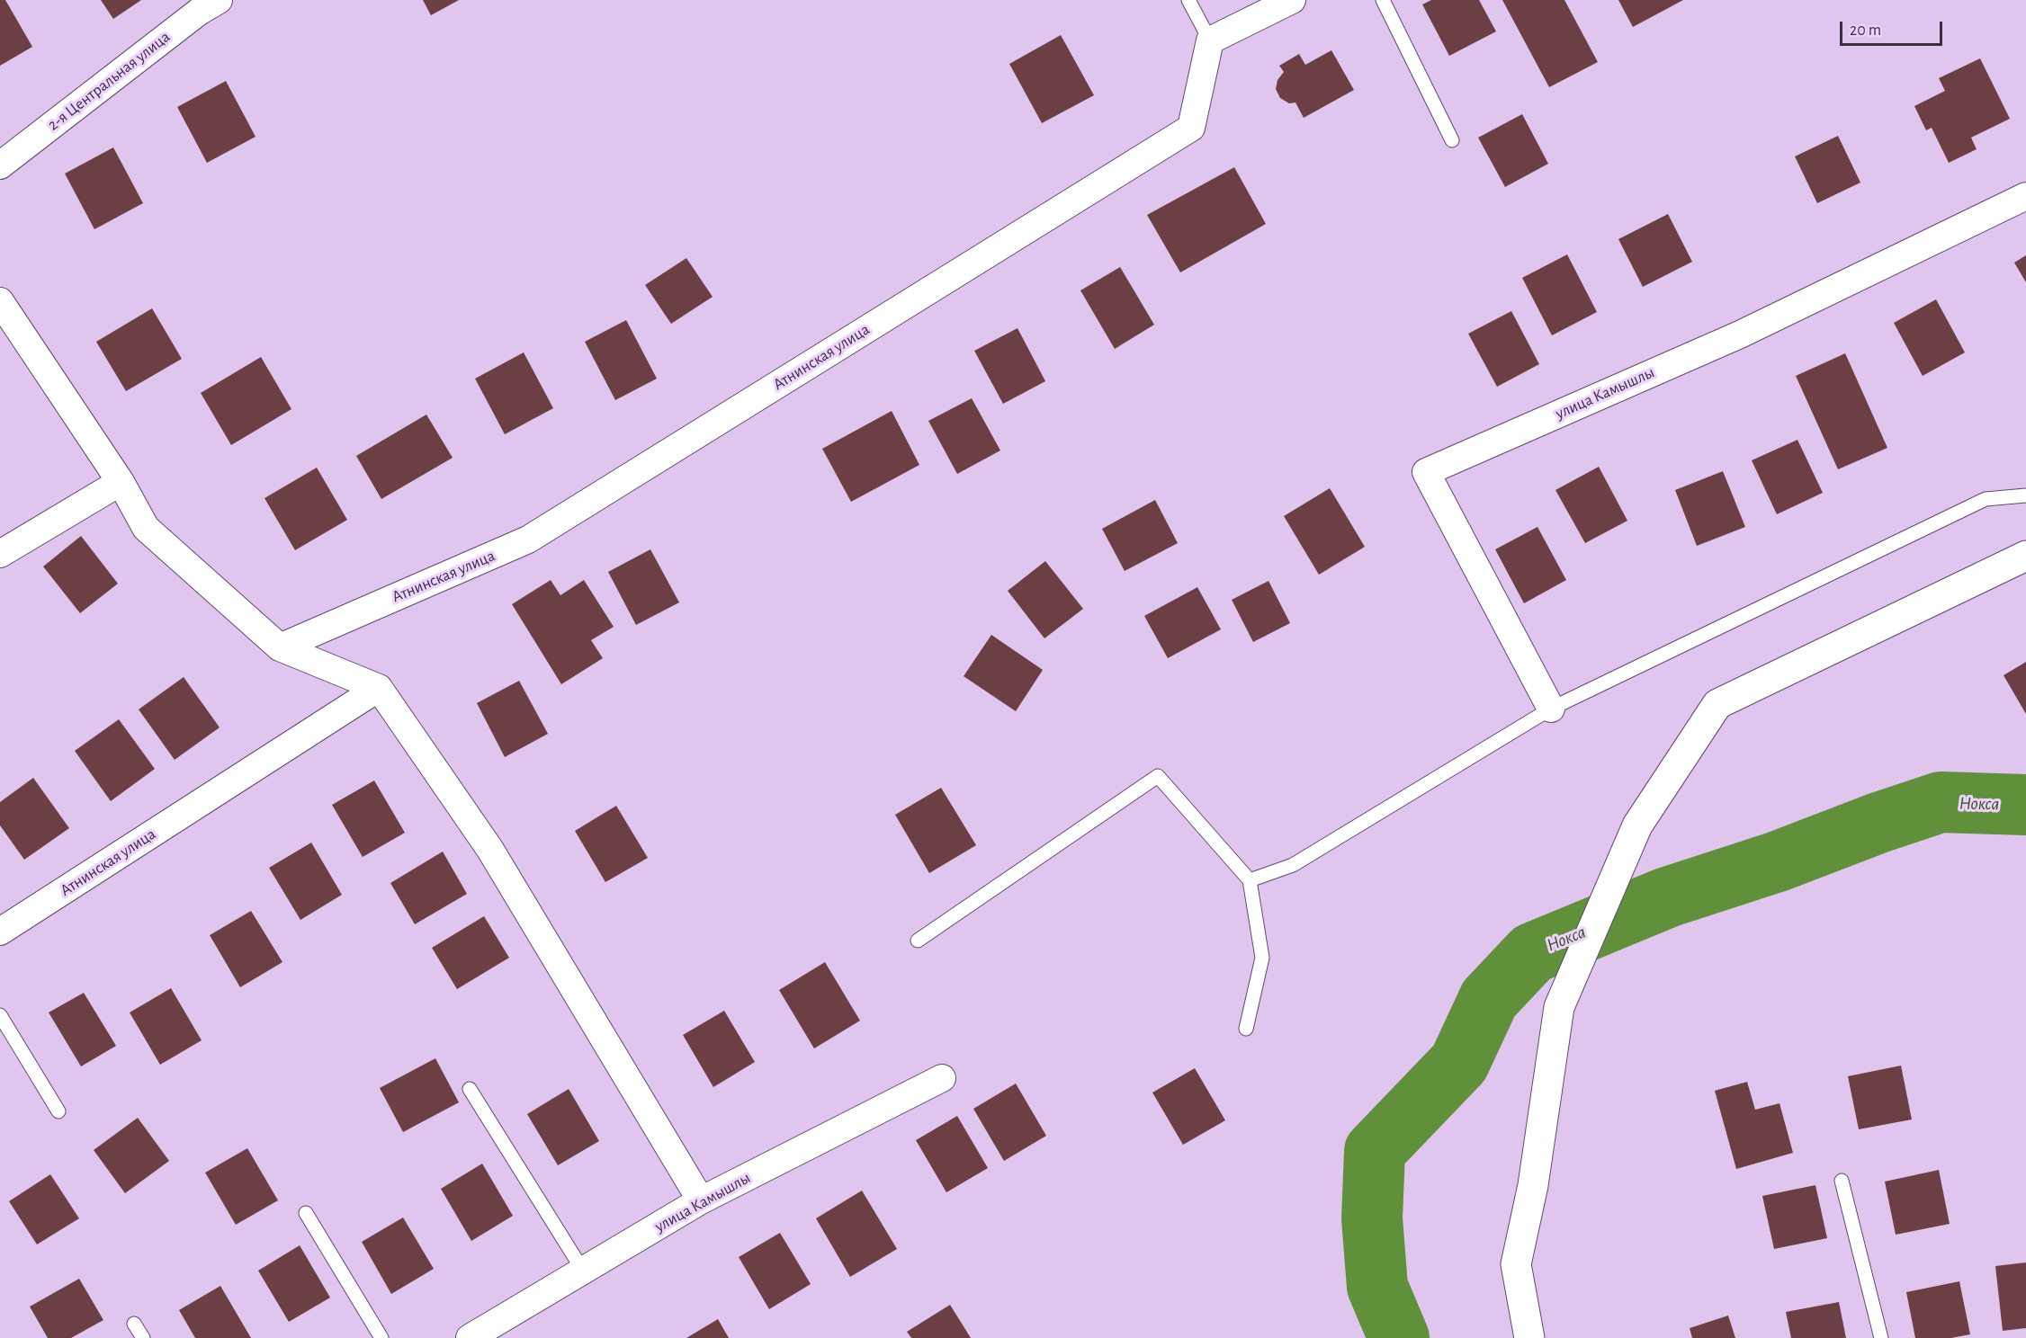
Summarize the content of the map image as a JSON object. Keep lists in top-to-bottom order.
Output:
{
  "streets": {
    "street": ["2-я Центральная улица", "Атнинская улица", "улица Камышлы"]
  },
  "water": ["Нокса"],
  "scale_bar": "20 m"
}
